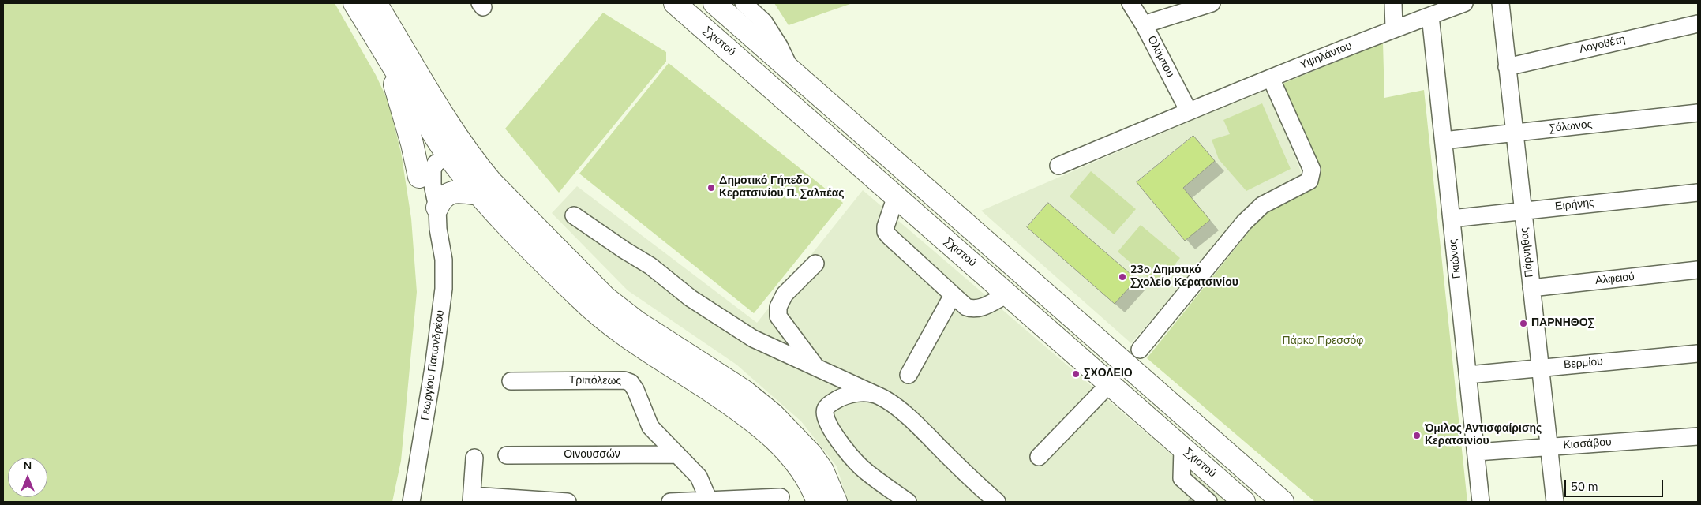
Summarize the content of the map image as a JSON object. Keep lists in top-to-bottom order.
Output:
{
  "streets": {
    "main road": ["Σχιστού"],
    "street": [
      "Λογοθέτη",
      "Υψηλάντου",
      "Ολύμπου",
      "Σόλωνος",
      "Ειρήνης",
      "Πάρνηθας",
      "Γκιώνας",
      "Αλφειού",
      "Βερμίου",
      "Γεωργίου Παπανδρέου",
      "Τριπόλεως",
      "Κισσάβου",
      "Οινουσσών"
    ]
  },
  "crossings": [
    ["Λογοθέτη", "Πάρνηθας"],
    ["Υψηλάντου", "Ολύμπου"],
    ["Υψηλάντου", "Γκιώνας"],
    ["Σόλωνος", "Πάρνηθας"],
    ["Σόλωνος", "Γκιώνας"],
    ["Ειρήνης", "Πάρνηθας"],
    ["Ειρήνης", "Γκιώνας"],
    ["Πάρνηθας", "Αλφειού"],
    ["Πάρνηθας", "Βερμίου"],
    ["Πάρνηθας", "Κισσάβου"],
    ["Γκιώνας", "Βερμίου"],
    ["Γκιώνας", "Κισσάβου"],
    ["Τριπόλεως", "Οινουσσών"]
  ],
  "parks": ["Πάρκο Πρεσσόφ"],
  "places": [
    "Δημοτικό Γήπεδο Κερατσινίου Π. Σαλπέας",
    "23o Δημοτικό Σχολείο Κερατσινίου",
    "ΠΑΡΝΗΘΟΣ",
    "ΣΧΟΛΕΙΟ",
    "Όμιλος Αντισφαίρισης Κερατσινίου"
  ],
  "scale_bar": "50 m",
  "north": "top"
}
